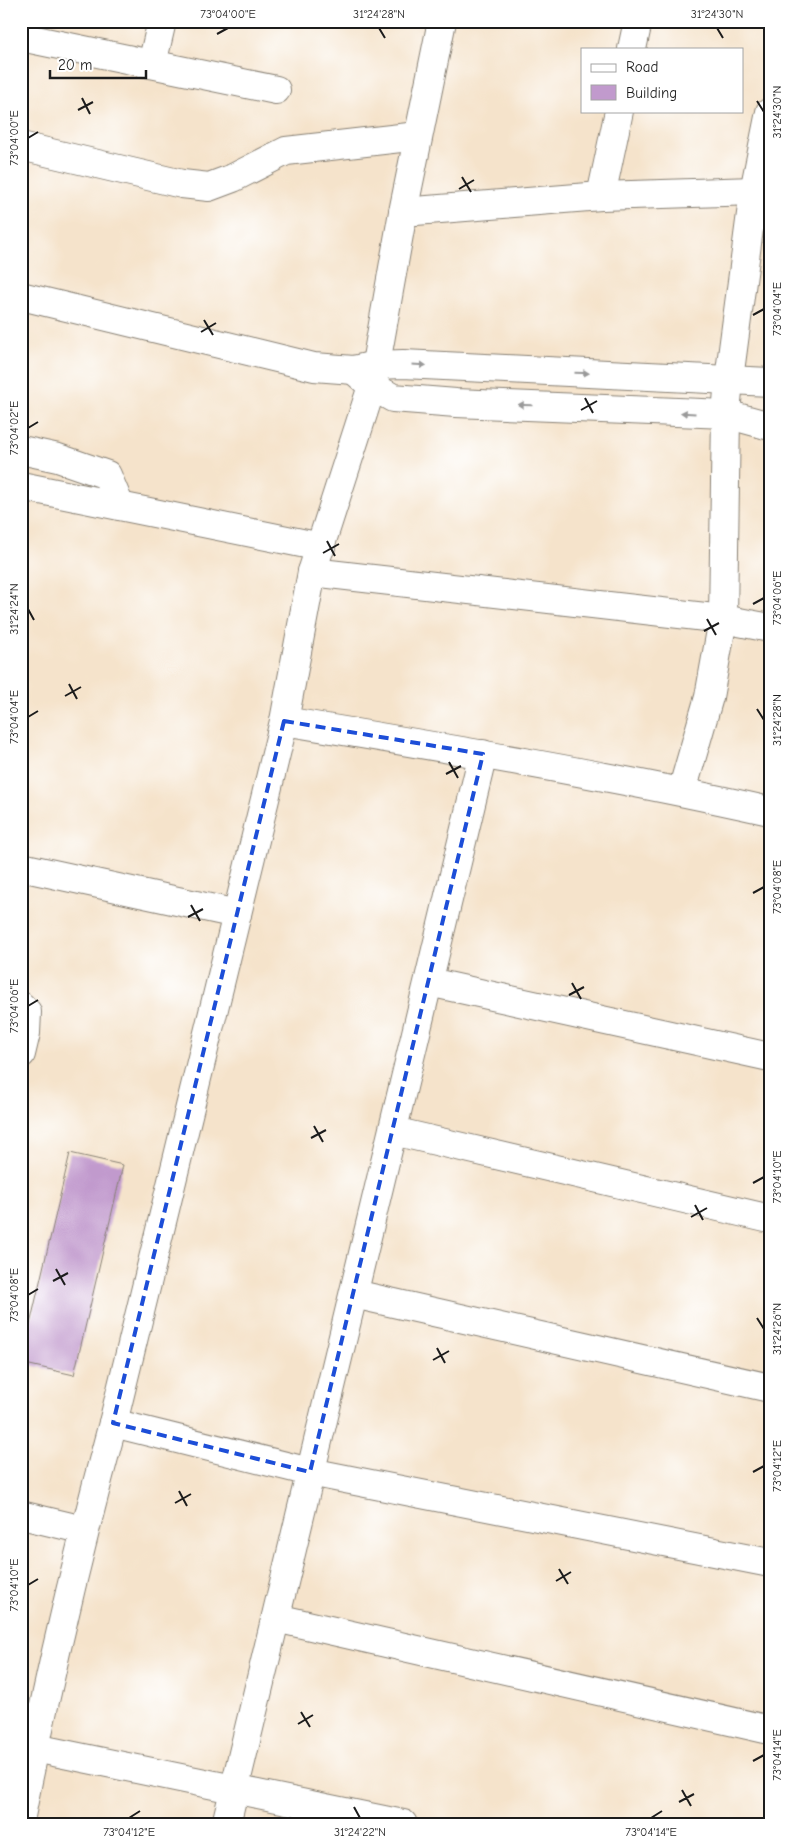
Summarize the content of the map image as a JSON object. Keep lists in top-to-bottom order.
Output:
{
  "legend": ["Road", "Building"],
  "scale_bar": "20 m",
  "coordinates": [
    "73°04'00\"E",
    "31°24'28\"N",
    "31°24'30\"N",
    "73°04'04\"E",
    "73°04'02\"E",
    "73°04'06\"E",
    "31°24'24\"N",
    "73°04'08\"E",
    "73°04'10\"E",
    "31°24'26\"N",
    "73°04'12\"E",
    "73°04'14\"E",
    "31°24'22\"N"
  ]
}
